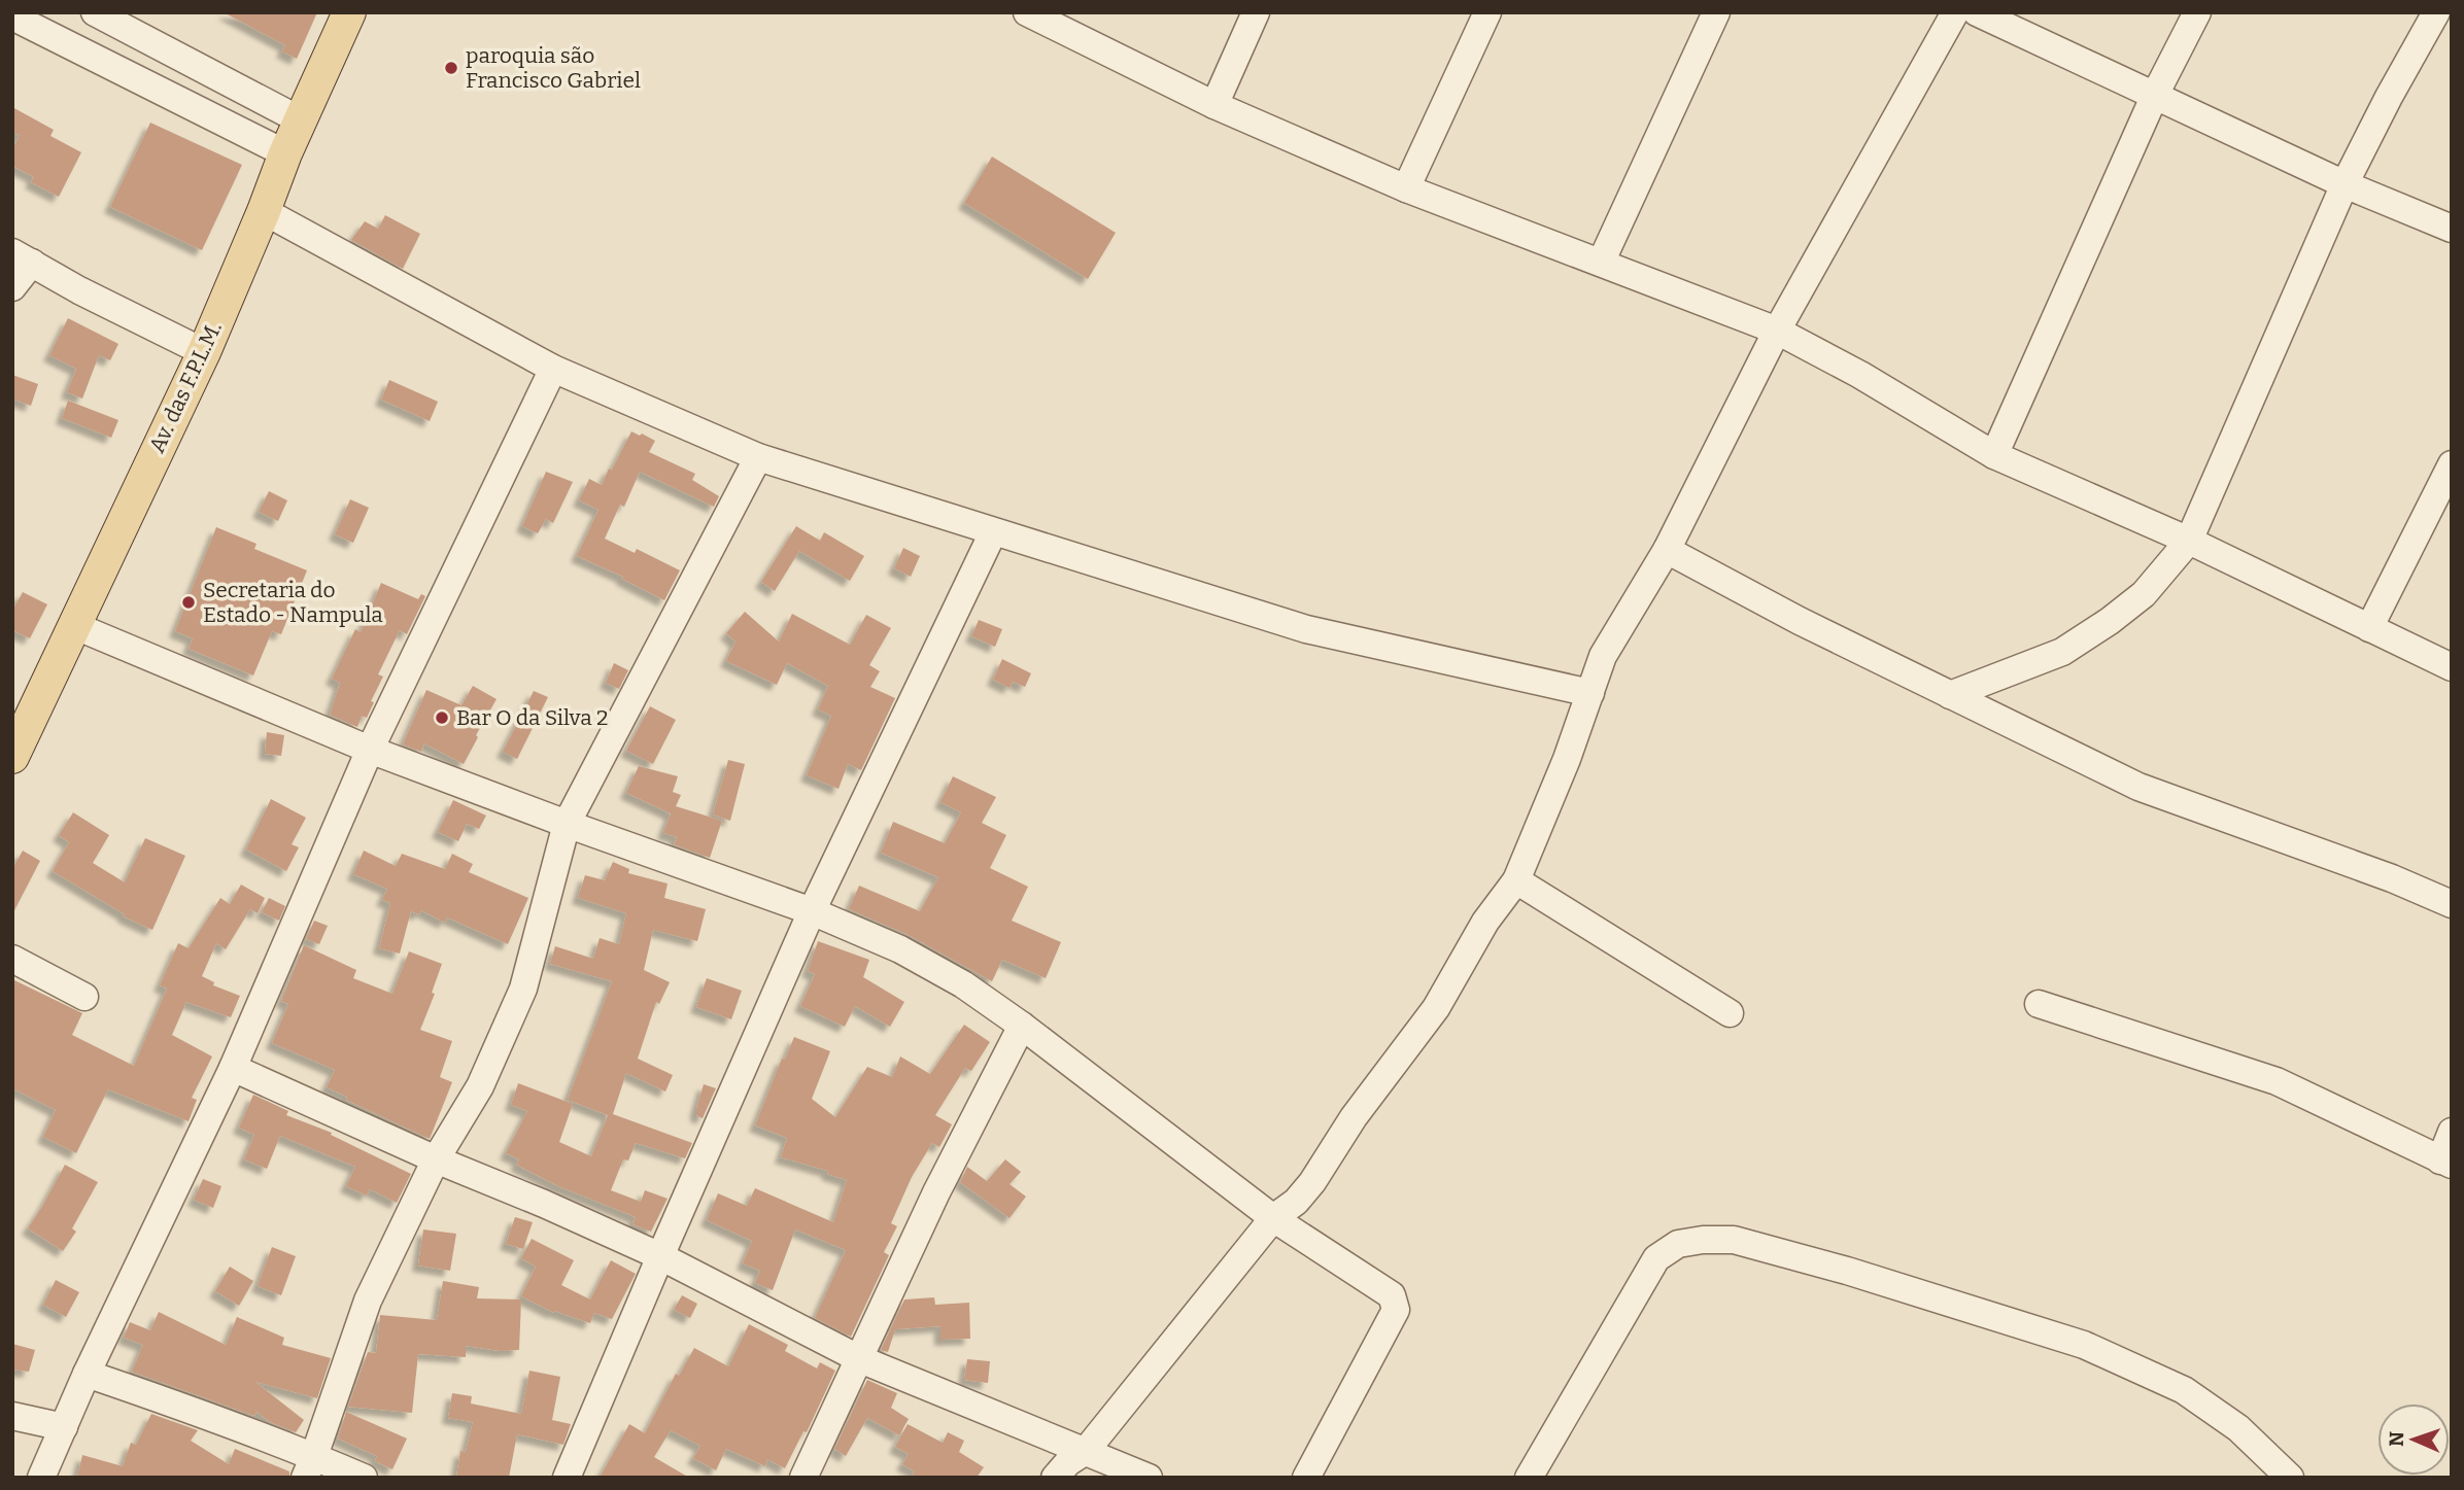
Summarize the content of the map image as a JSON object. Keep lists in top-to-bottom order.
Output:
{
  "streets": {
    "main road": ["Av. das F.P.L.M."]
  },
  "places": ["paroquia são Francisco Gabriel", "Secretaria do Estado - Nampula", "Bar O da Silva 2"],
  "north": "left"
}
